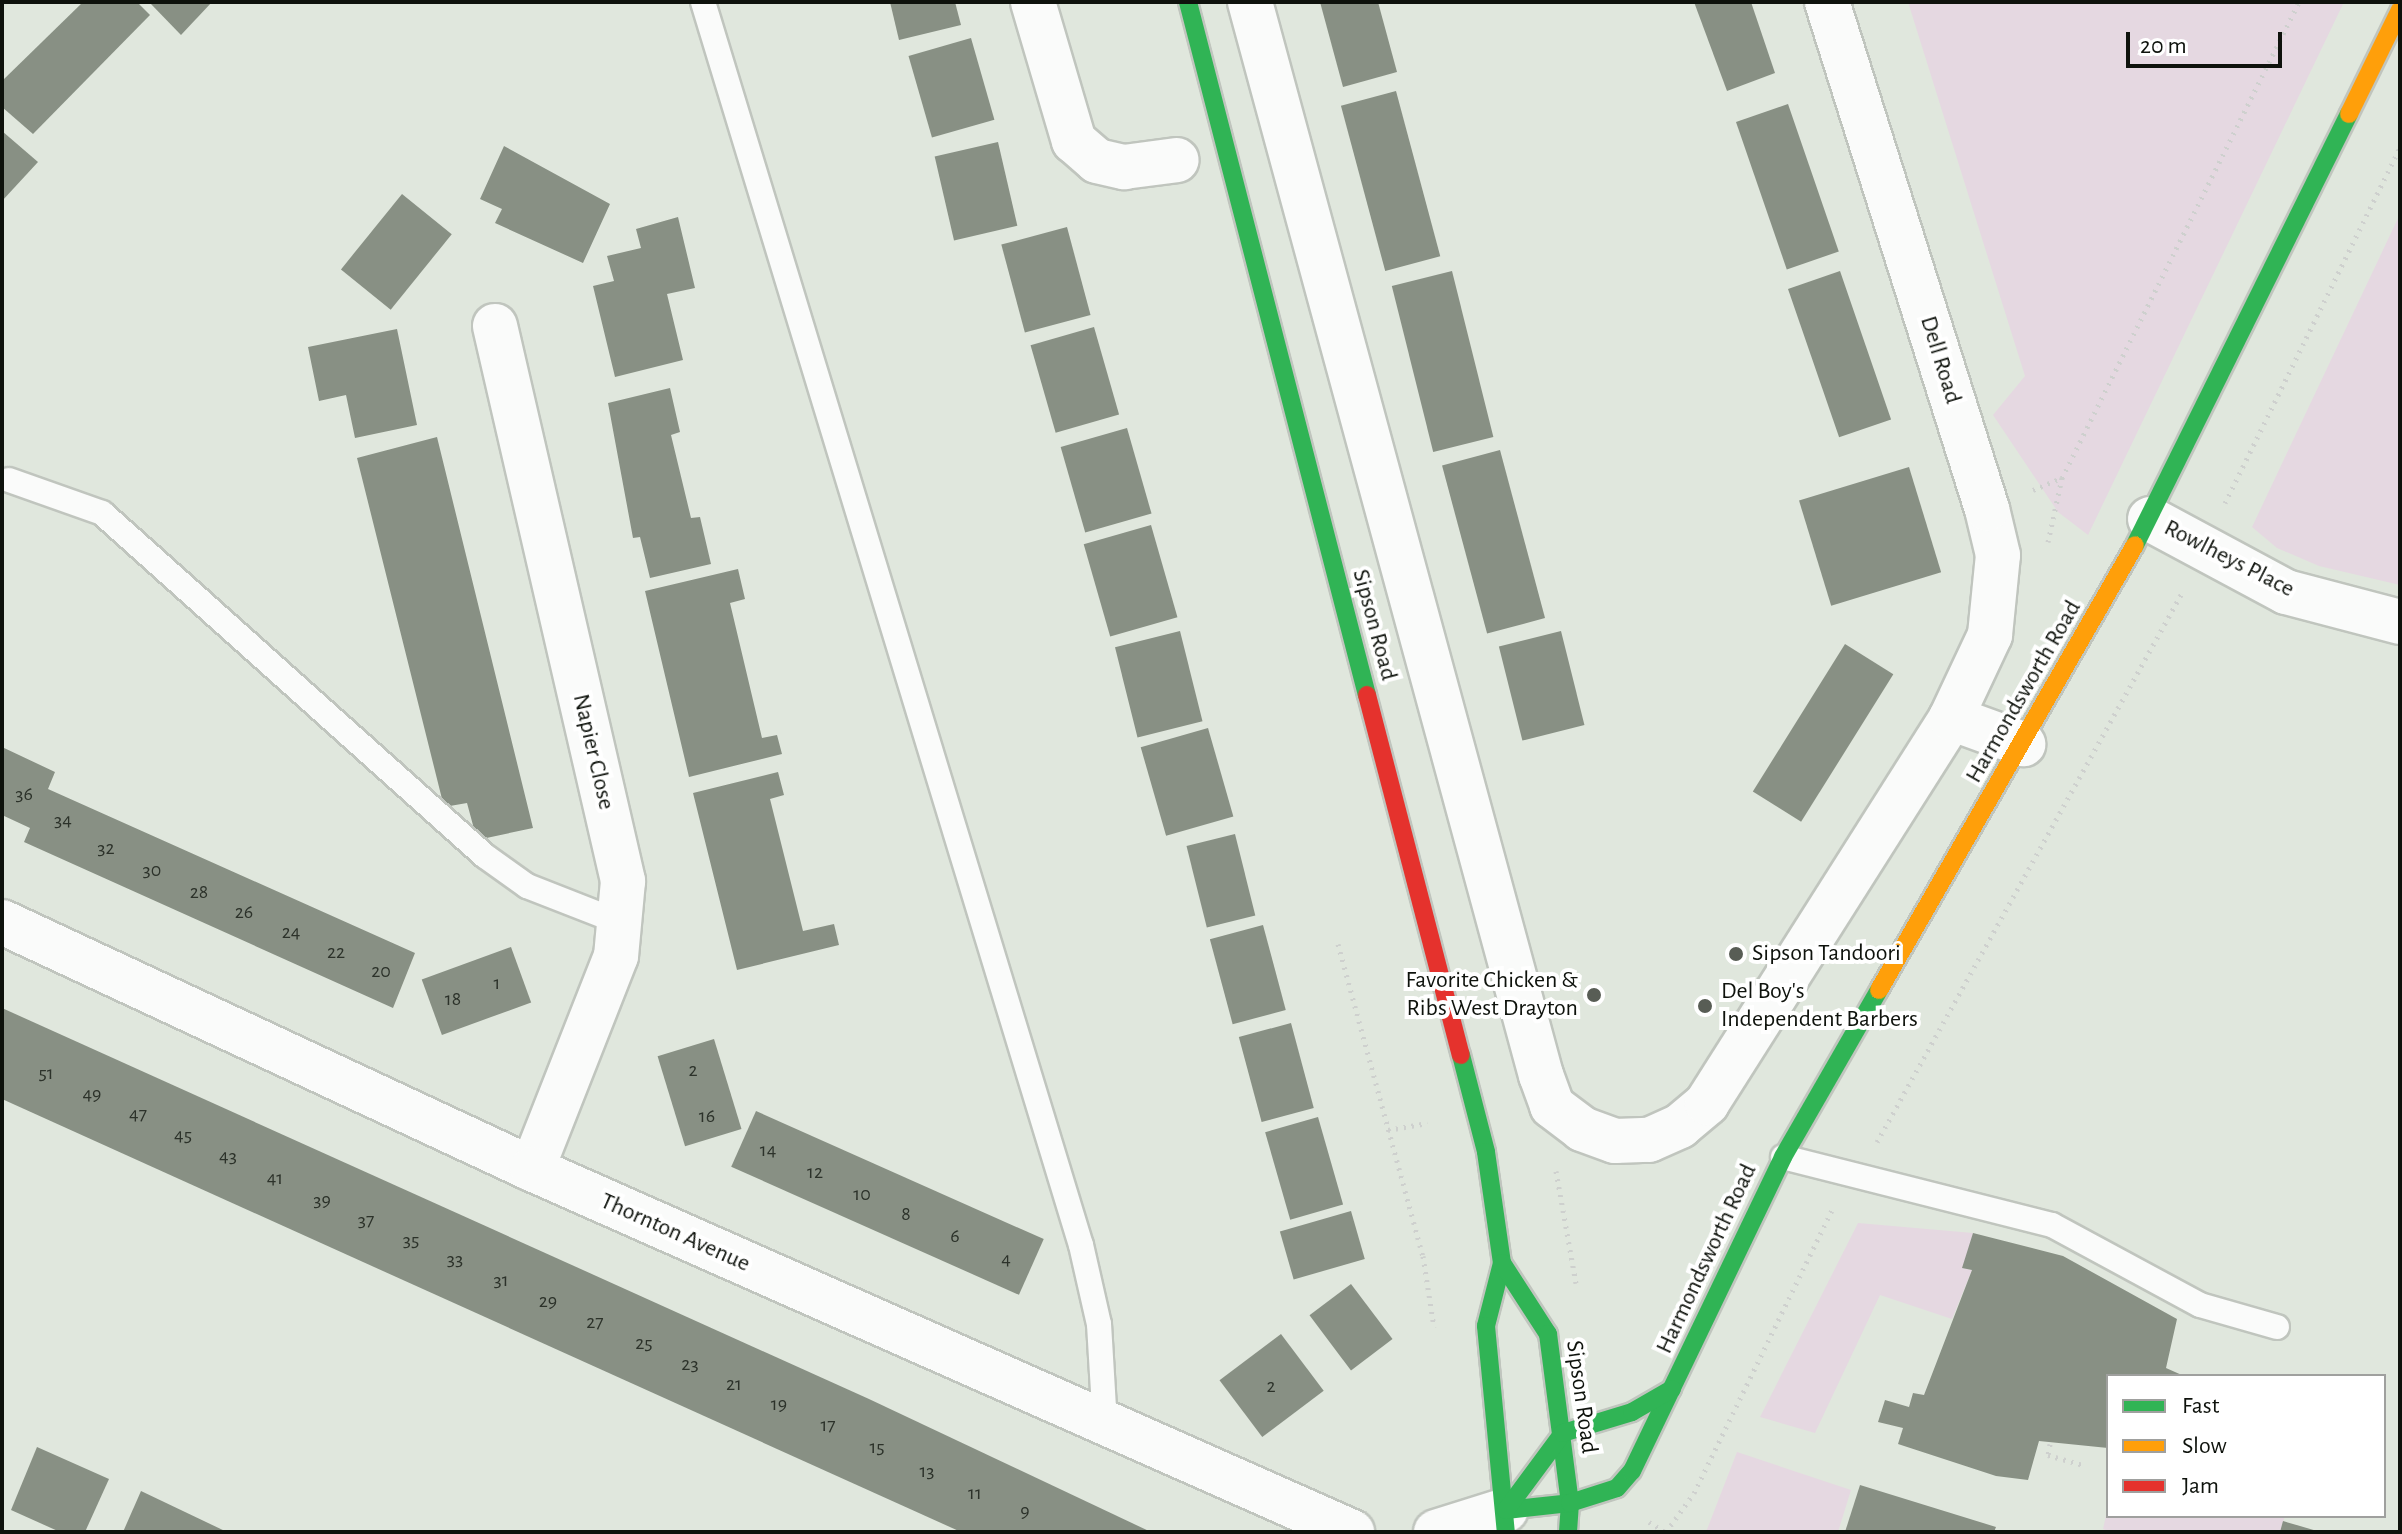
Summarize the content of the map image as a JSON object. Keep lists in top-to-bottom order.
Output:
{
  "streets": {
    "street": [
      "Dell Road",
      "Rowlheys Place",
      "Sipson Road",
      "Harmondsworth Road",
      "Napier Close",
      "Thornton Avenue"
    ]
  },
  "crossings": [
    ["Rowlheys Place", "Harmondsworth Road"],
    ["Sipson Road", "Harmondsworth Road"],
    ["Napier Close", "Thornton Avenue"]
  ],
  "places": ["Sipson Tandoori", "Favorite Chicken & Ribs West Drayton", "Del Boy's Independent Barbers"],
  "house_numbers": [
    "36",
    "34",
    "32",
    "30",
    "28",
    "26",
    "24",
    "22",
    "20",
    "1",
    "18",
    "2",
    "51",
    "49",
    "47",
    "16",
    "45",
    "14",
    "43",
    "12",
    "41",
    "10",
    "39",
    "8",
    "37",
    "6",
    "35",
    "33",
    "4",
    "31",
    "29",
    "27",
    "25",
    "23",
    "21",
    "2",
    "19",
    "17",
    "15",
    "13",
    "11",
    "9"
  ],
  "legend": ["Fast", "Slow", "Jam"],
  "scale_bar": "20 m"
}
